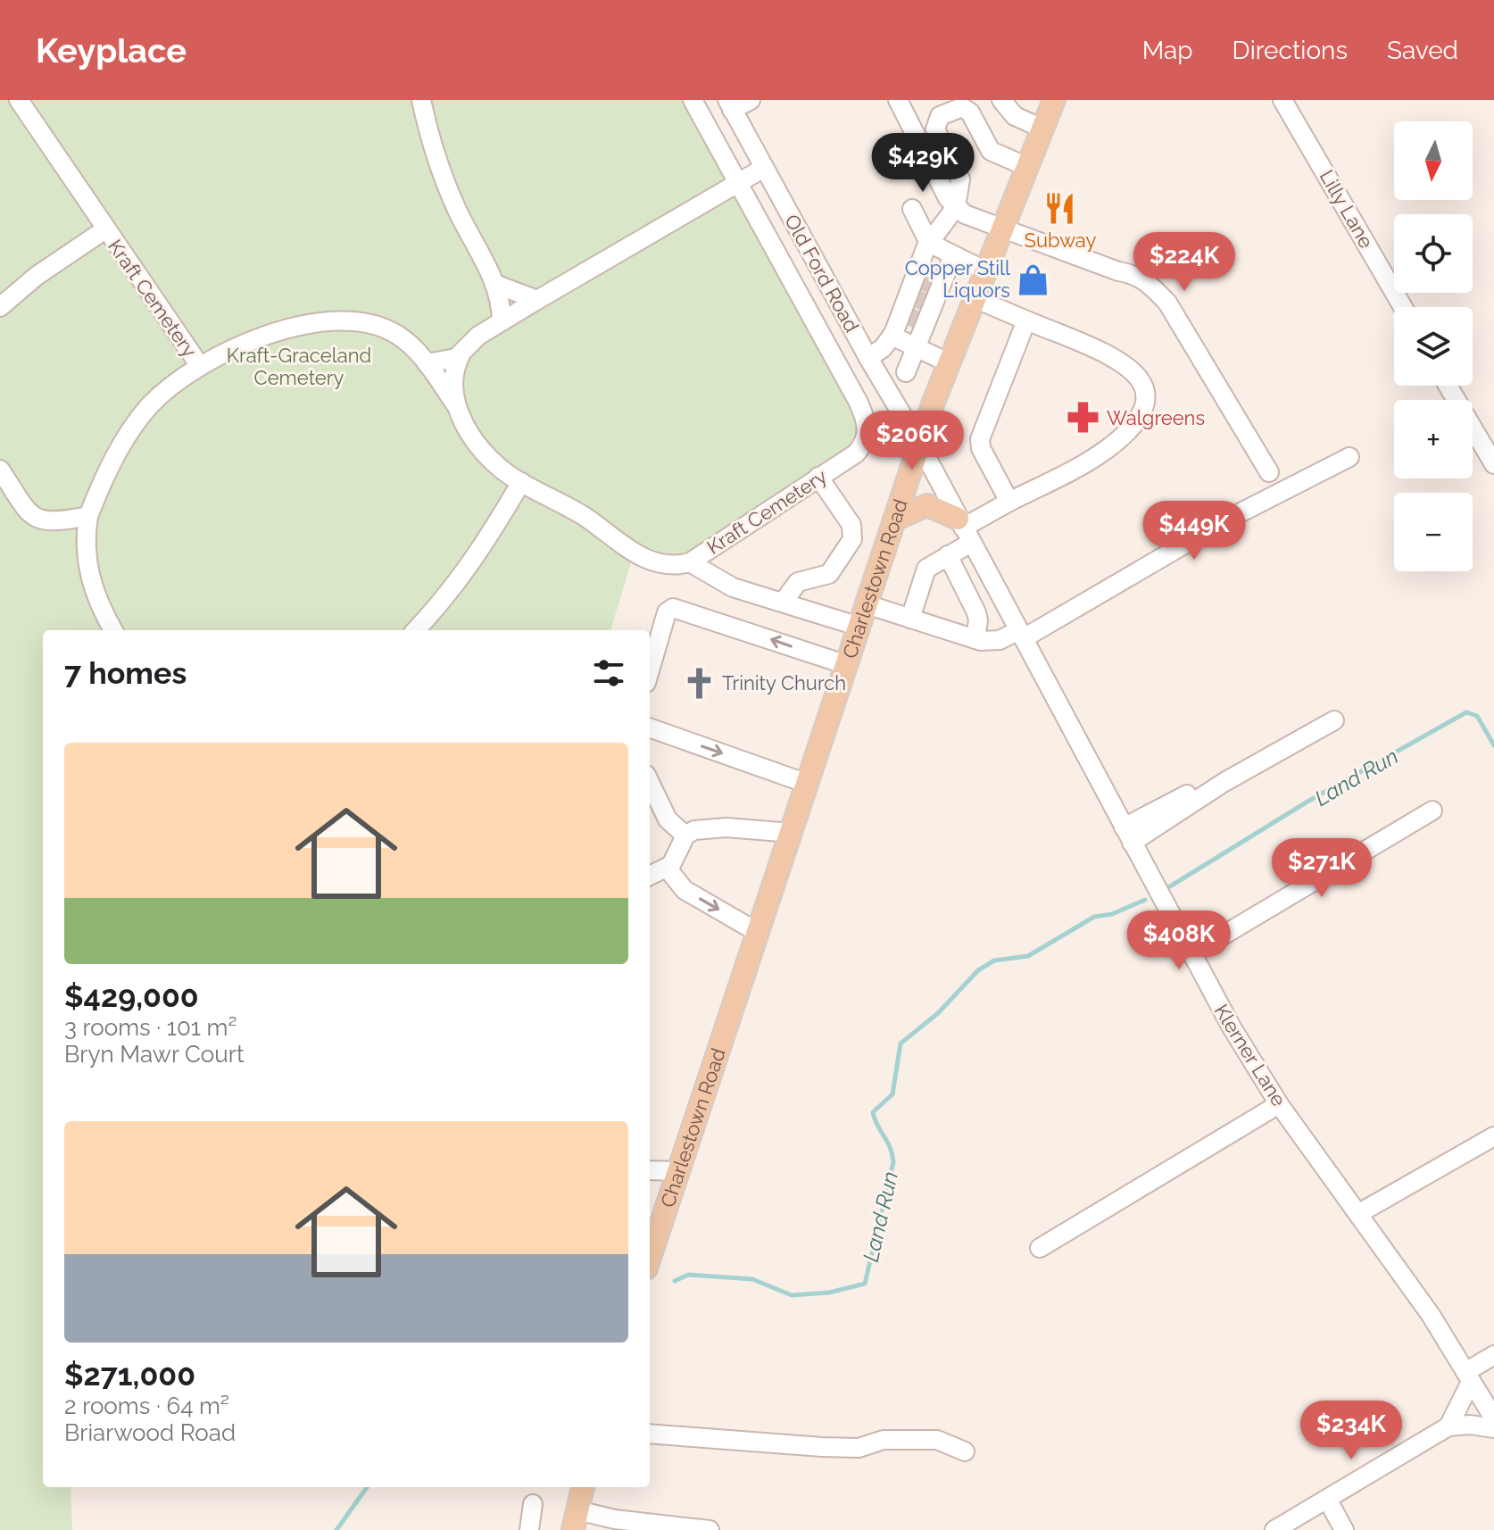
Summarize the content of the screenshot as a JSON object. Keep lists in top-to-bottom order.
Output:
{
  "streets": {
    "main road": ["Charlestown Road"],
    "street": [
      "Lilly Lane",
      "Old Ford Road",
      "Kraft Cemetery",
      "Klerner Lane"
    ]
  },
  "crossings": [
    ["Old Ford Road", "Charlestown Road"],
    ["Old Ford Road", "Klerner Lane"],
    ["Charlestown Road", "Klerner Lane"]
  ],
  "water": ["Land Run"],
  "parks": ["Kraft-Graceland Cemetery"],
  "places": {
    "restaurant": ["Subway"],
    "shop": ["Copper Still Liquors"],
    "pharmacy": ["Walgreens"],
    "church": ["Trinity Church"]
  },
  "north": "bottom",
  "page": {
    "header": "Keyplace",
    "nav": ["Map", "Directions", "Saved"],
    "map_buttons": ["+", "−"],
    "price": [
      "$429K",
      "$224K",
      "$206K",
      "$449K",
      "$271K",
      "$408K",
      "$234K"
    ],
    "heading": "7 homes",
    "list": [
      {
        "name": "$429,000",
        "note": "3 rooms · 101 m² · Bryn Mawr Court"
      },
      {
        "name": "$271,000",
        "note": "2 rooms · 64 m² · Briarwood Road"
      }
    ]
  }
}
